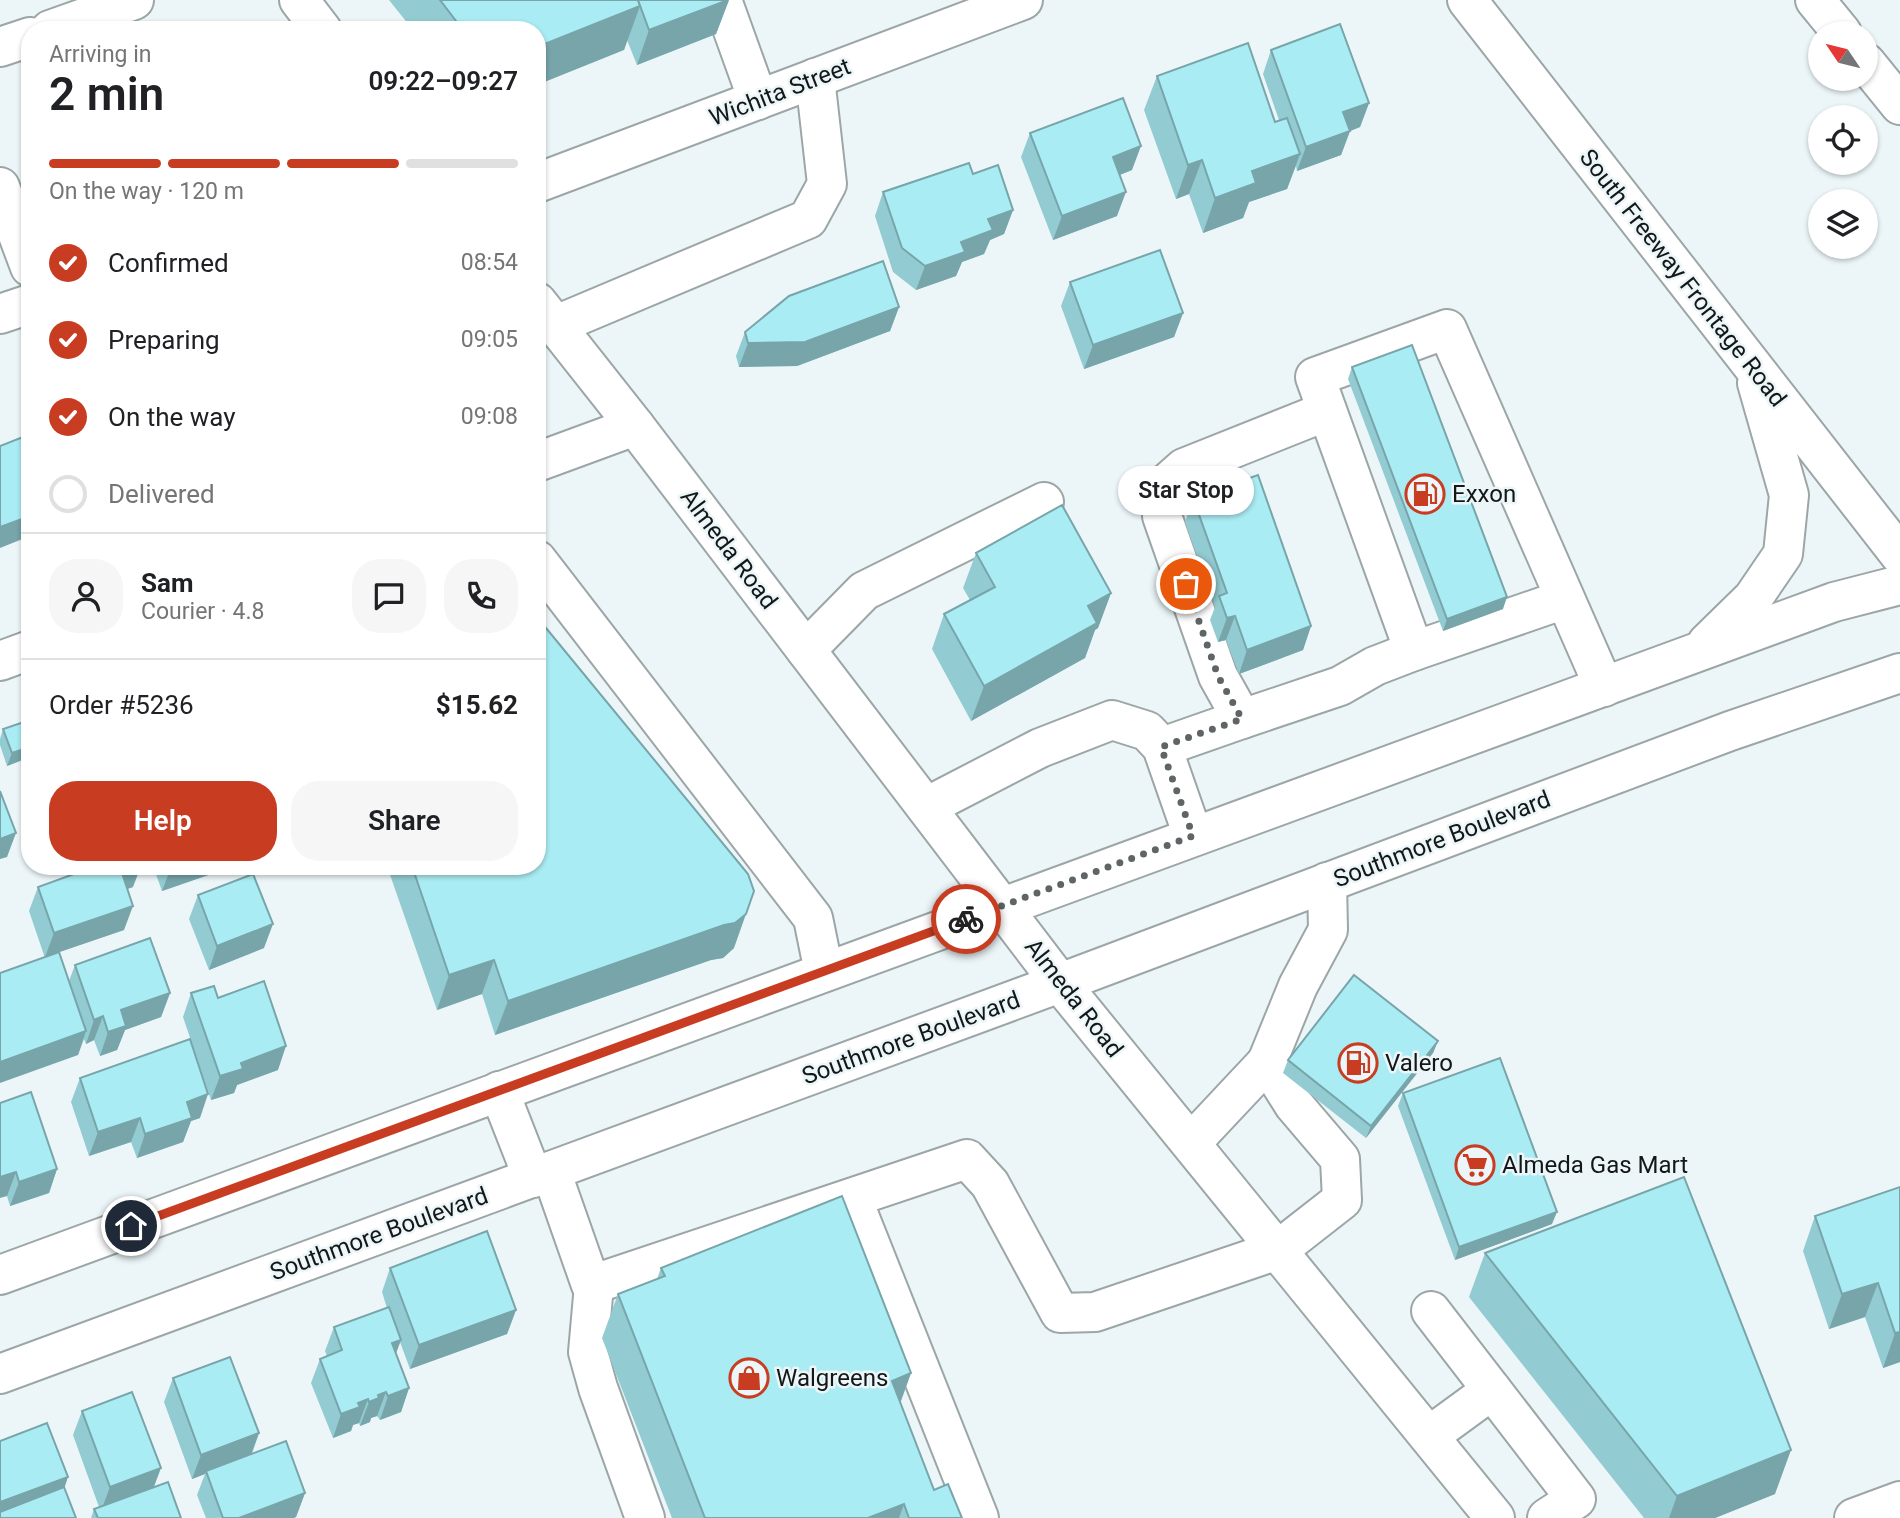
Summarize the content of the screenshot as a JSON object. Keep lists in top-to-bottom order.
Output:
{
  "streets": {
    "main road": [
      "Wichita Street",
      "South Freeway Frontage Road",
      "Almeda Road",
      "Southmore Boulevard"
    ]
  },
  "crossings": [
    ["Almeda Road", "Southmore Boulevard"]
  ],
  "places": {
    "fuel station": ["Exxon", "Valero"],
    "other": ["Star Stop"],
    "supermarket": ["Almeda Gas Mart"],
    "shop": ["Walgreens"]
  },
  "north": "top left",
  "page": {
    "heading": ["2 min", "Arriving in", "09:22–09:27"],
    "panel": [
      "Sam",
      "Courier · 4.8",
      "Order #5236",
      "$15.62"
    ],
    "bar": "On the way · 120 m",
    "list": [
      ["Confirmed", "08:54"],
      ["Preparing", "09:05"],
      ["On the way", "09:08"],
      "Delivered"
    ],
    "bubble": "Star Stop",
    "buttons": ["Help", "Share"]
  }
}
